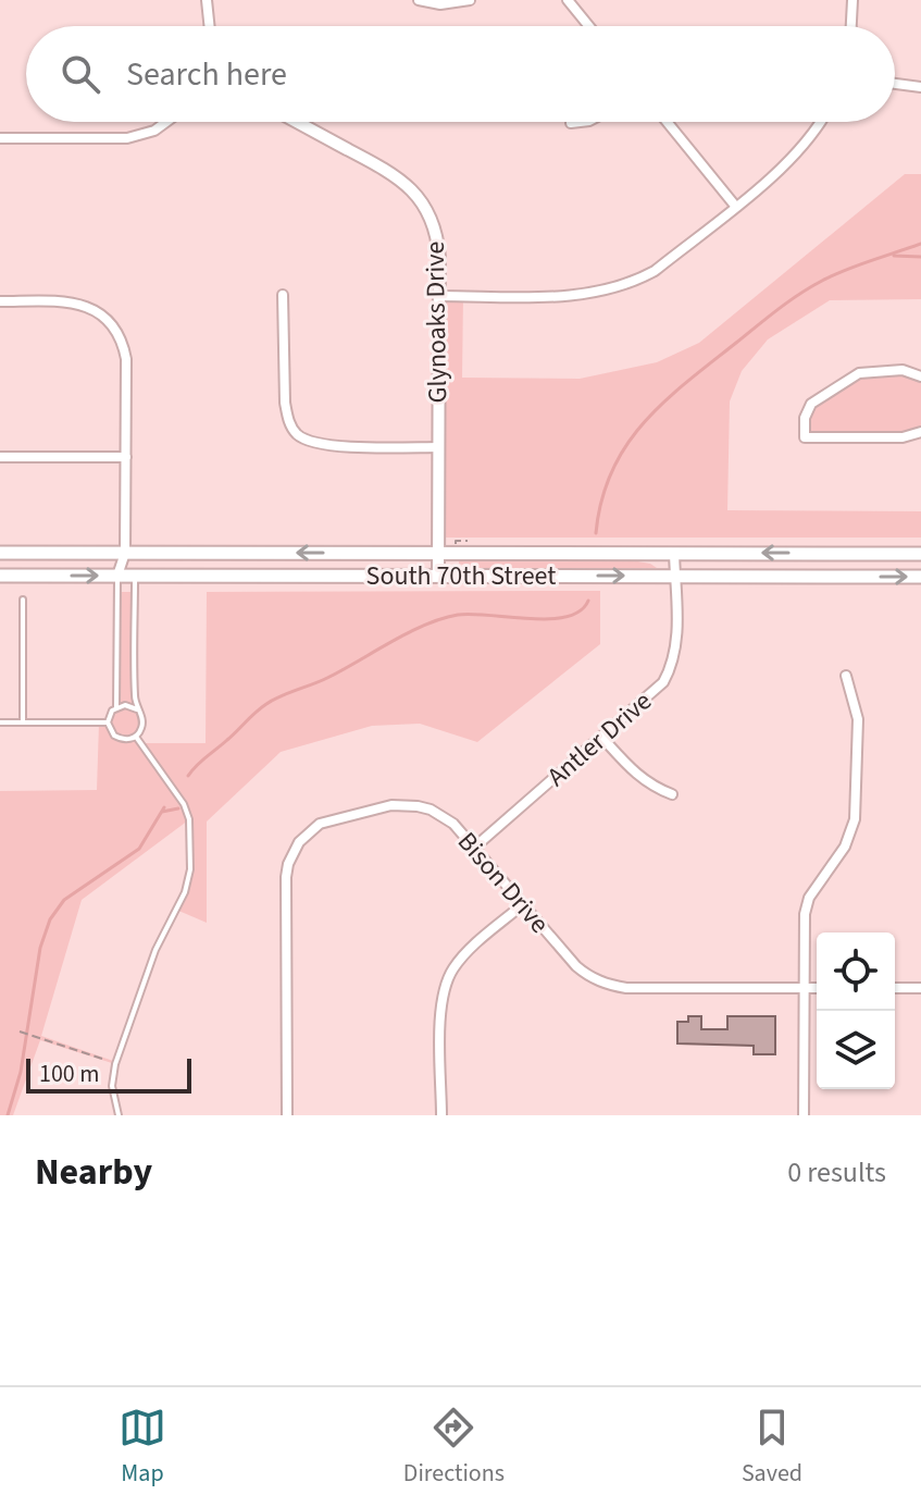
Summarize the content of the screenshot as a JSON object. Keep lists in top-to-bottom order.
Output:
{
  "streets": {
    "main road": ["South 70th Street"],
    "street": ["Glynoaks Drive", "Antler Drive", "Bison Drive"]
  },
  "crossings": [
    ["Glynoaks Drive", "South 70th Street"],
    ["South 70th Street", "Antler Drive"],
    ["Antler Drive", "Bison Drive"]
  ],
  "scale_bar": "100 m",
  "page": {
    "search": "Search here",
    "scale": "100 m",
    "heading": ["Nearby", "0 results"],
    "nav": ["Map", "Directions", "Saved"]
  }
}
